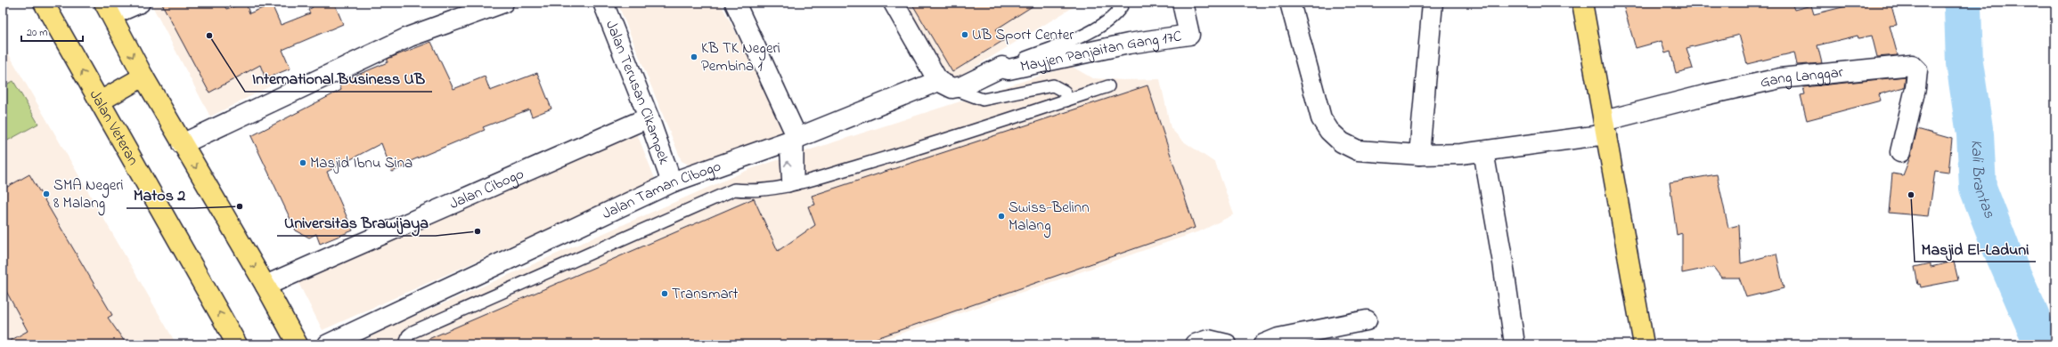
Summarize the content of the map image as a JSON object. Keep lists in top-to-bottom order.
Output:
{
  "streets": {
    "main road": ["Jalan Veteran"],
    "street": [
      "Mayjen Panjaitan Gang 17C",
      "Gang Langgar",
      "Jalan Terusan Cikampek",
      "Jalan Cibogo",
      "Jalan Taman Cibogo"
    ]
  },
  "crossings": [
    ["Mayjen Panjaitan Gang 17C", "Jalan Taman Cibogo"],
    ["Jalan Terusan Cikampek", "Jalan Cibogo"],
    ["Jalan Terusan Cikampek", "Jalan Taman Cibogo"]
  ],
  "water": ["Kali Brantas"],
  "places": [
    "UB Sport Center",
    "International Business UB",
    "KB TK Negeri Pembina 1",
    "Masjid Ibnu Sina",
    "SMA Negeri 8 Malang",
    "Masjid El-Laduni",
    "Matos 2",
    "Swiss-Belinn Malang",
    "Universitas Brawijaya",
    "Transmart"
  ],
  "scale_bar": "20 m"
}
